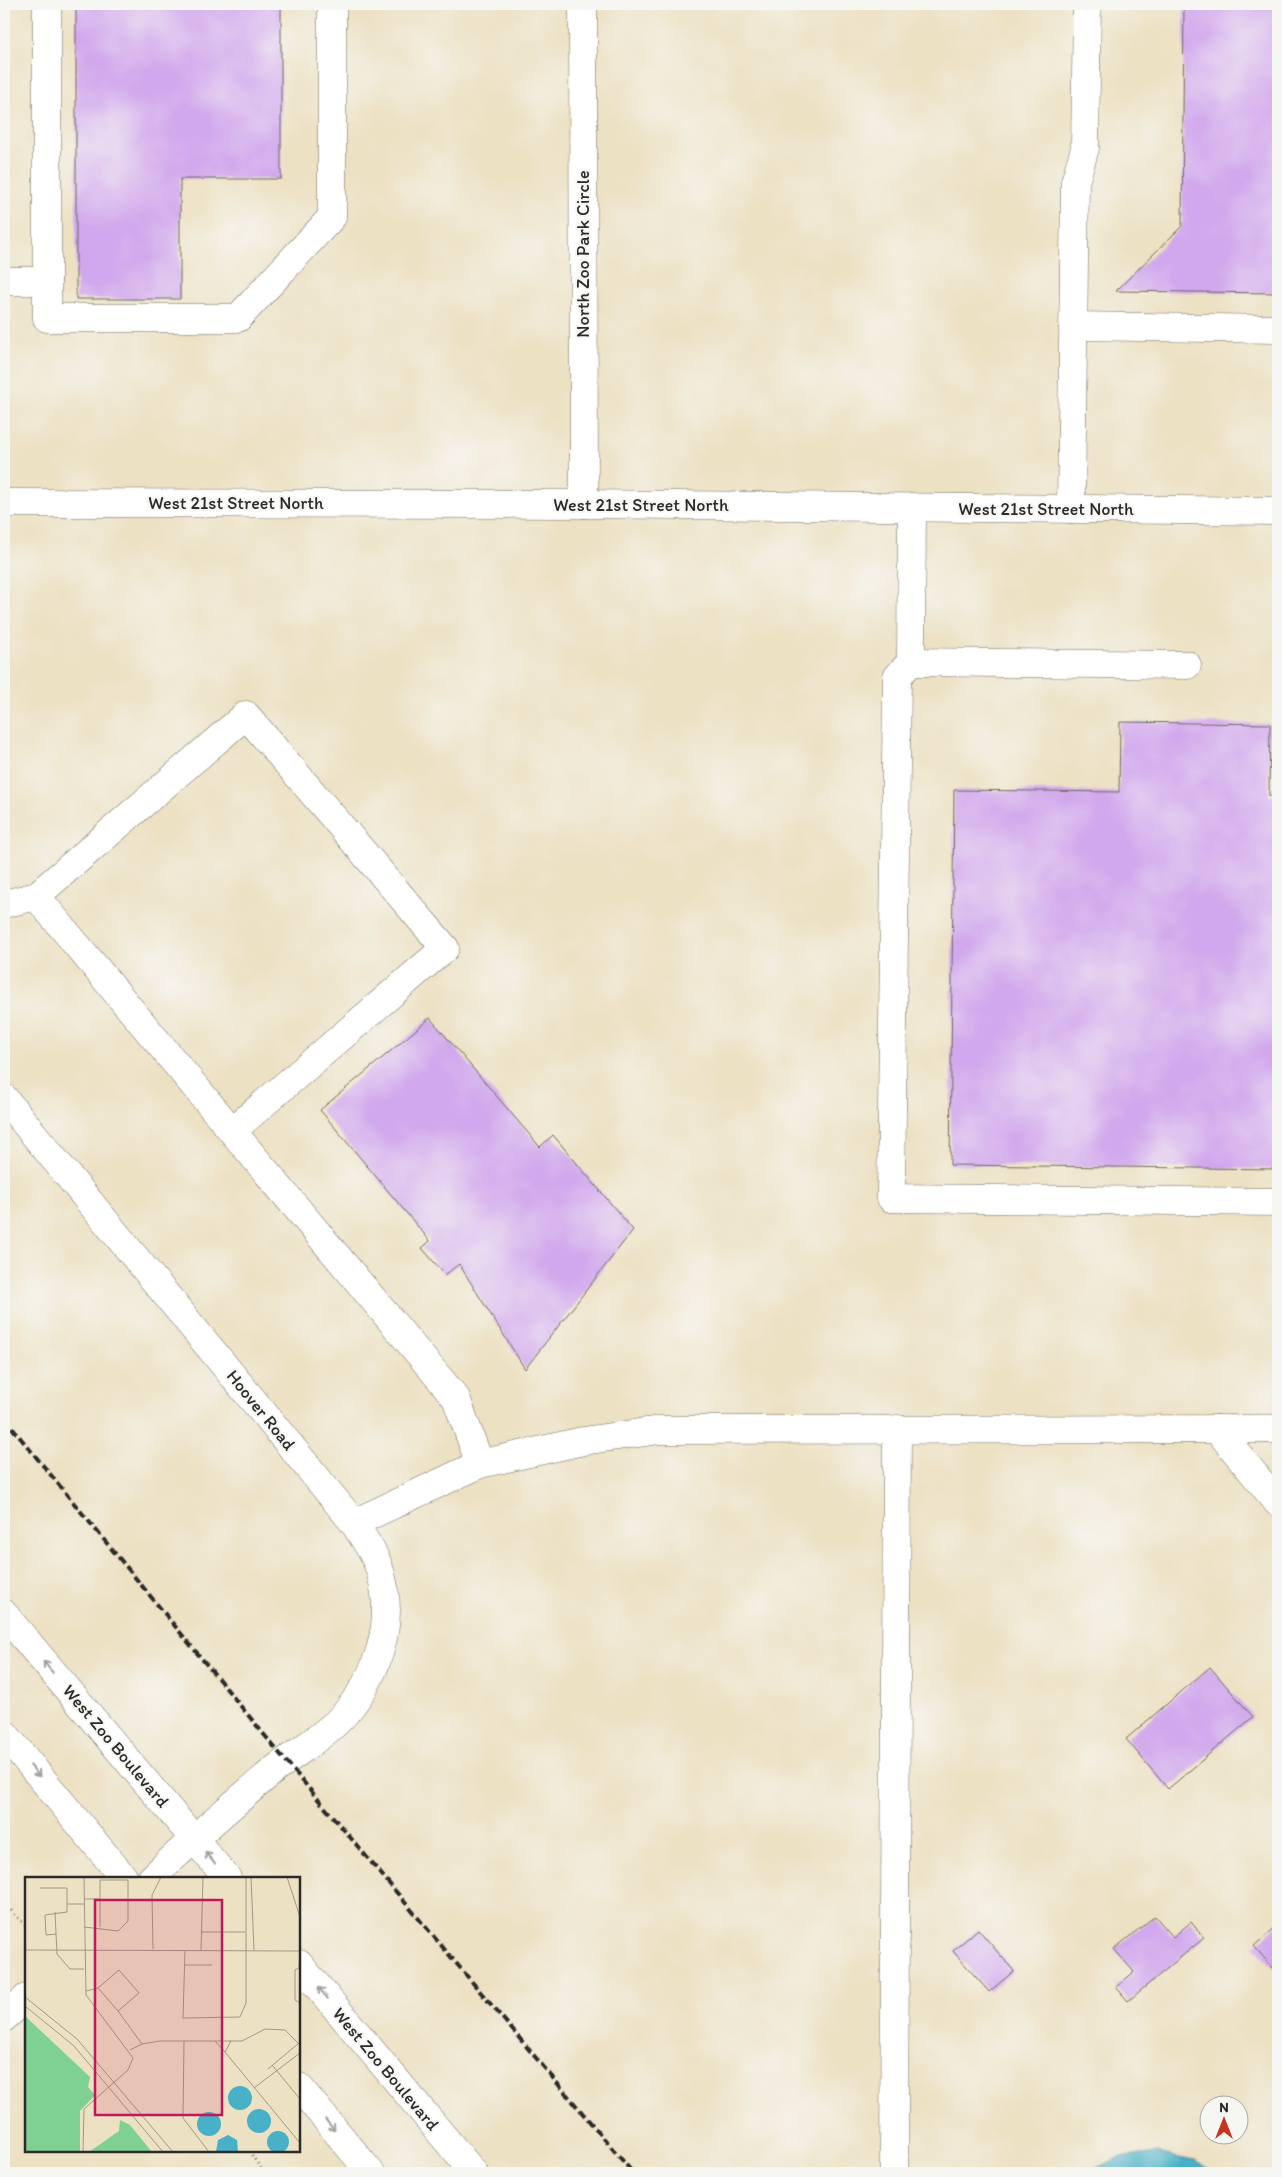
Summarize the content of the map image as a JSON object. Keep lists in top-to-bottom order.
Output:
{
  "streets": {
    "street": [
      "North Zoo Park Circle",
      "West 21st Street North",
      "Hoover Road",
      "West Zoo Boulevard"
    ]
  },
  "crossings": [
    ["North Zoo Park Circle", "West 21st Street North"],
    ["Hoover Road", "West Zoo Boulevard"]
  ],
  "north": "top"
}
